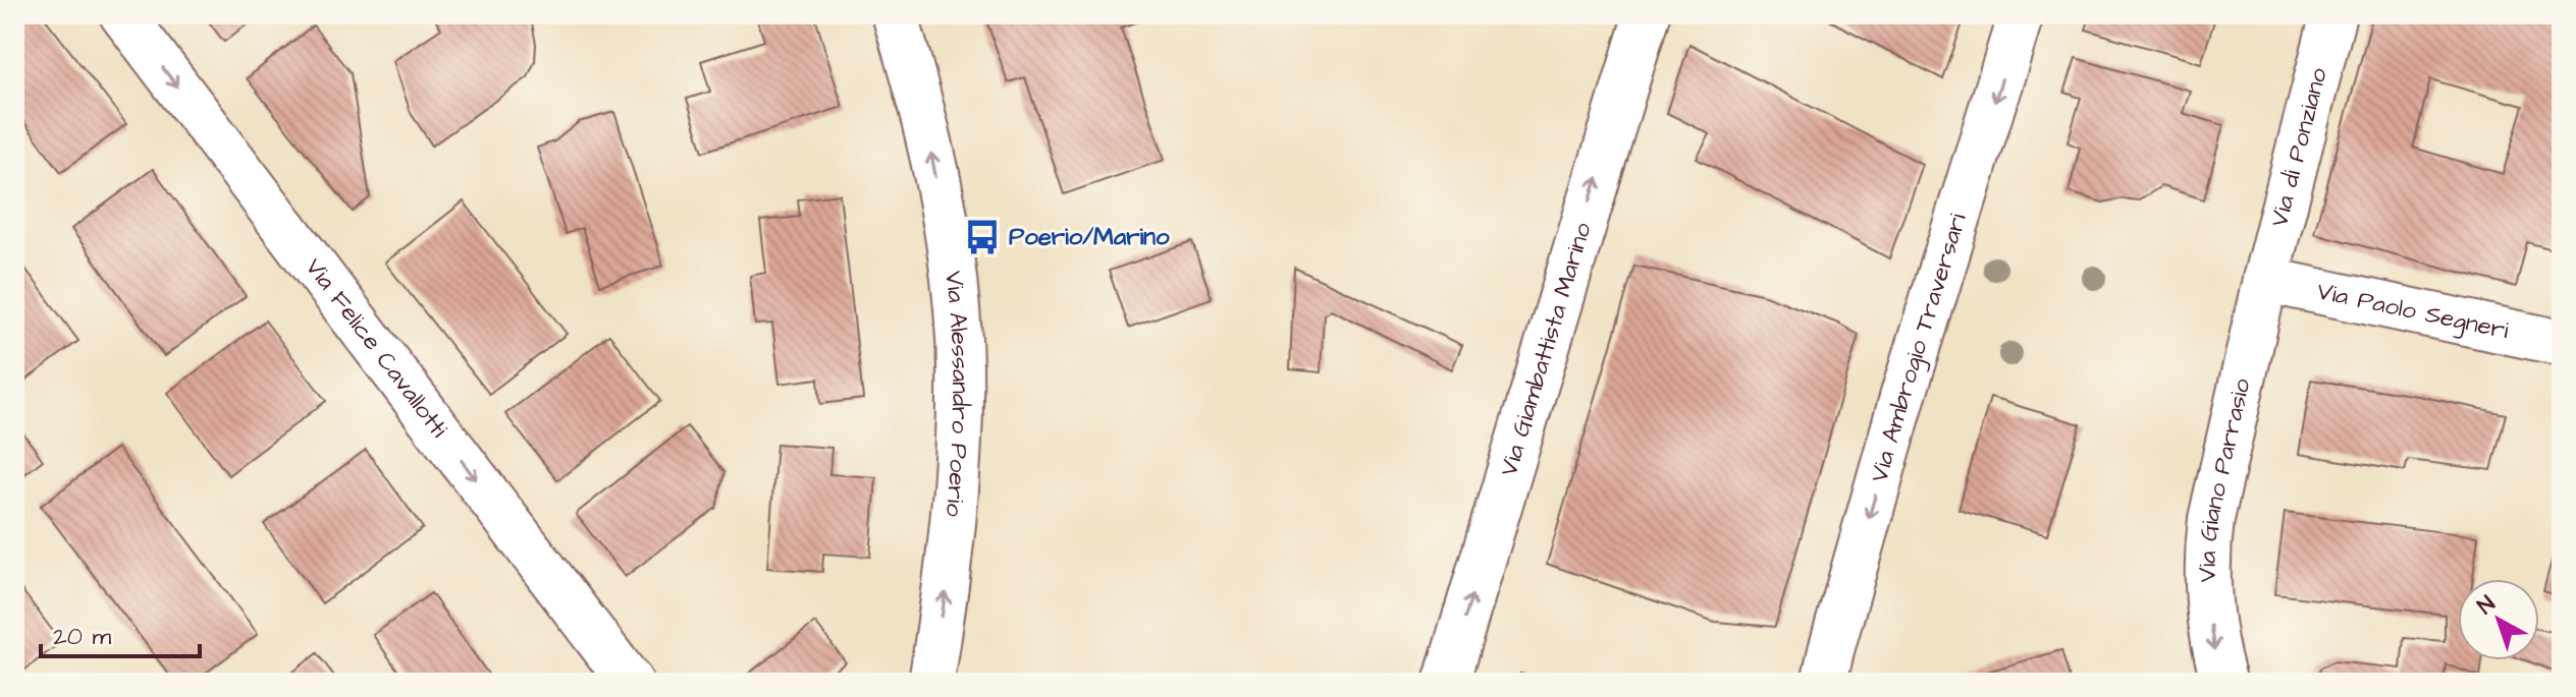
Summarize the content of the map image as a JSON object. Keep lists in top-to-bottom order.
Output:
{
  "streets": {
    "street": [
      "Via di Ponziano",
      "Via Paolo Segneri",
      "Via Felice Cavallotti",
      "Via Giambattista Marino",
      "Via Ambrogio Traversari",
      "Via Alessandro Poerio",
      "Via Giano Parrasio"
    ]
  },
  "crossings": [
    ["Via di Ponziano", "Via Paolo Segneri"],
    ["Via di Ponziano", "Via Giano Parrasio"],
    ["Via Paolo Segneri", "Via Giano Parrasio"]
  ],
  "one_way": [
    "Via Felice Cavallotti",
    "Via Giambattista Marino",
    "Via Ambrogio Traversari",
    "Via Alessandro Poerio",
    "Via Giano Parrasio"
  ],
  "places": {
    "bus stop": ["Poerio/Marino"]
  },
  "scale_bar": "20 m",
  "north": "top left"
}
